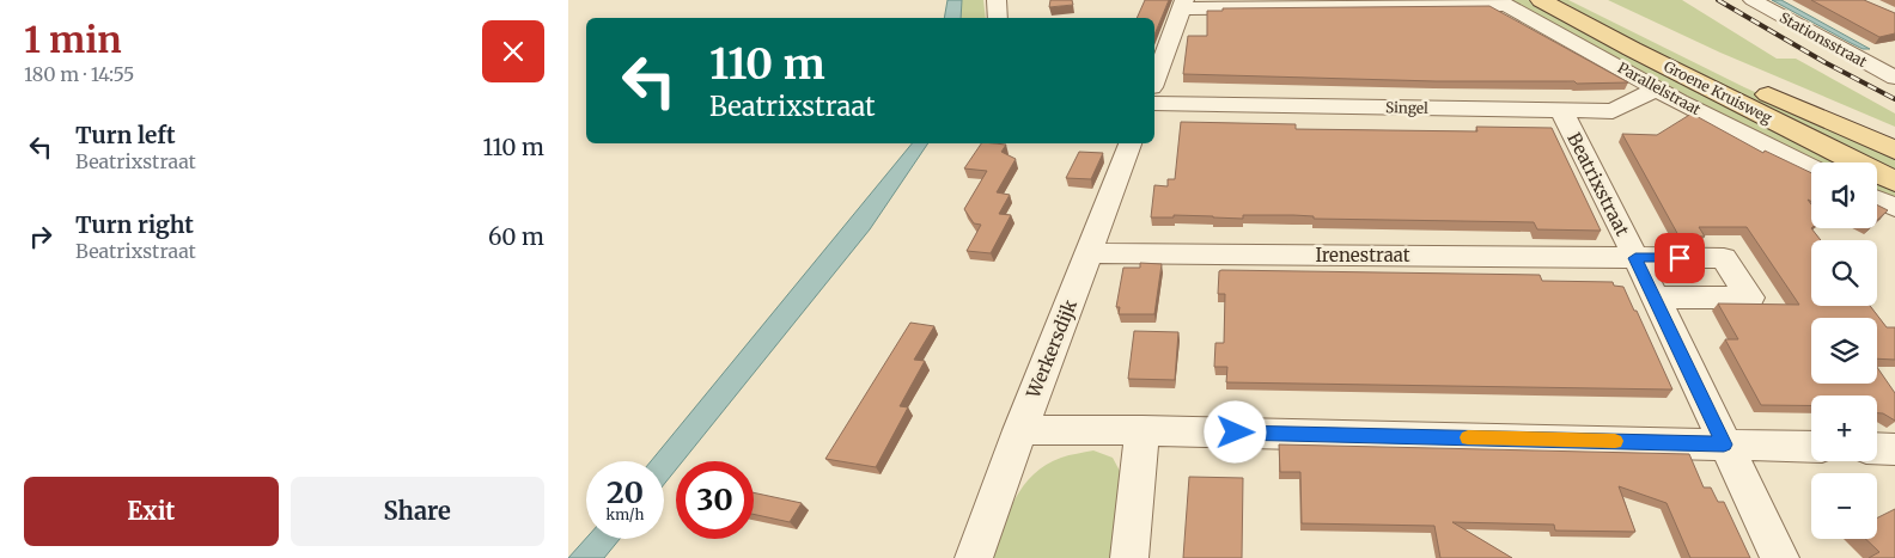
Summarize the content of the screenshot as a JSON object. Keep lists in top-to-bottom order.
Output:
{
  "streets": {
    "main road": ["Groene Kruisweg"],
    "street": [
      "Stationsstraat",
      "Parallelstraat",
      "Singel",
      "Beatrixstraat",
      "Irenestraat",
      "Werkersdijk"
    ]
  },
  "crossings": [
    ["Parallelstraat", "Singel"],
    ["Singel", "Beatrixstraat"],
    ["Beatrixstraat", "Irenestraat"],
    ["Irenestraat", "Werkersdijk"]
  ],
  "page": {
    "heading": ["1 min", "180 m · 14:55"],
    "turn": ["110 m", "Beatrixstraat"],
    "list": [
      {
        "name": "Turn left",
        "note": "Beatrixstraat",
        "value": "110 m"
      },
      {
        "name": "Turn right",
        "note": "Beatrixstraat",
        "value": "60 m"
      }
    ],
    "map_buttons": ["+", "−"],
    "speed": "20 km/h",
    "limit": "30",
    "buttons": ["Exit", "Share"]
  }
}
